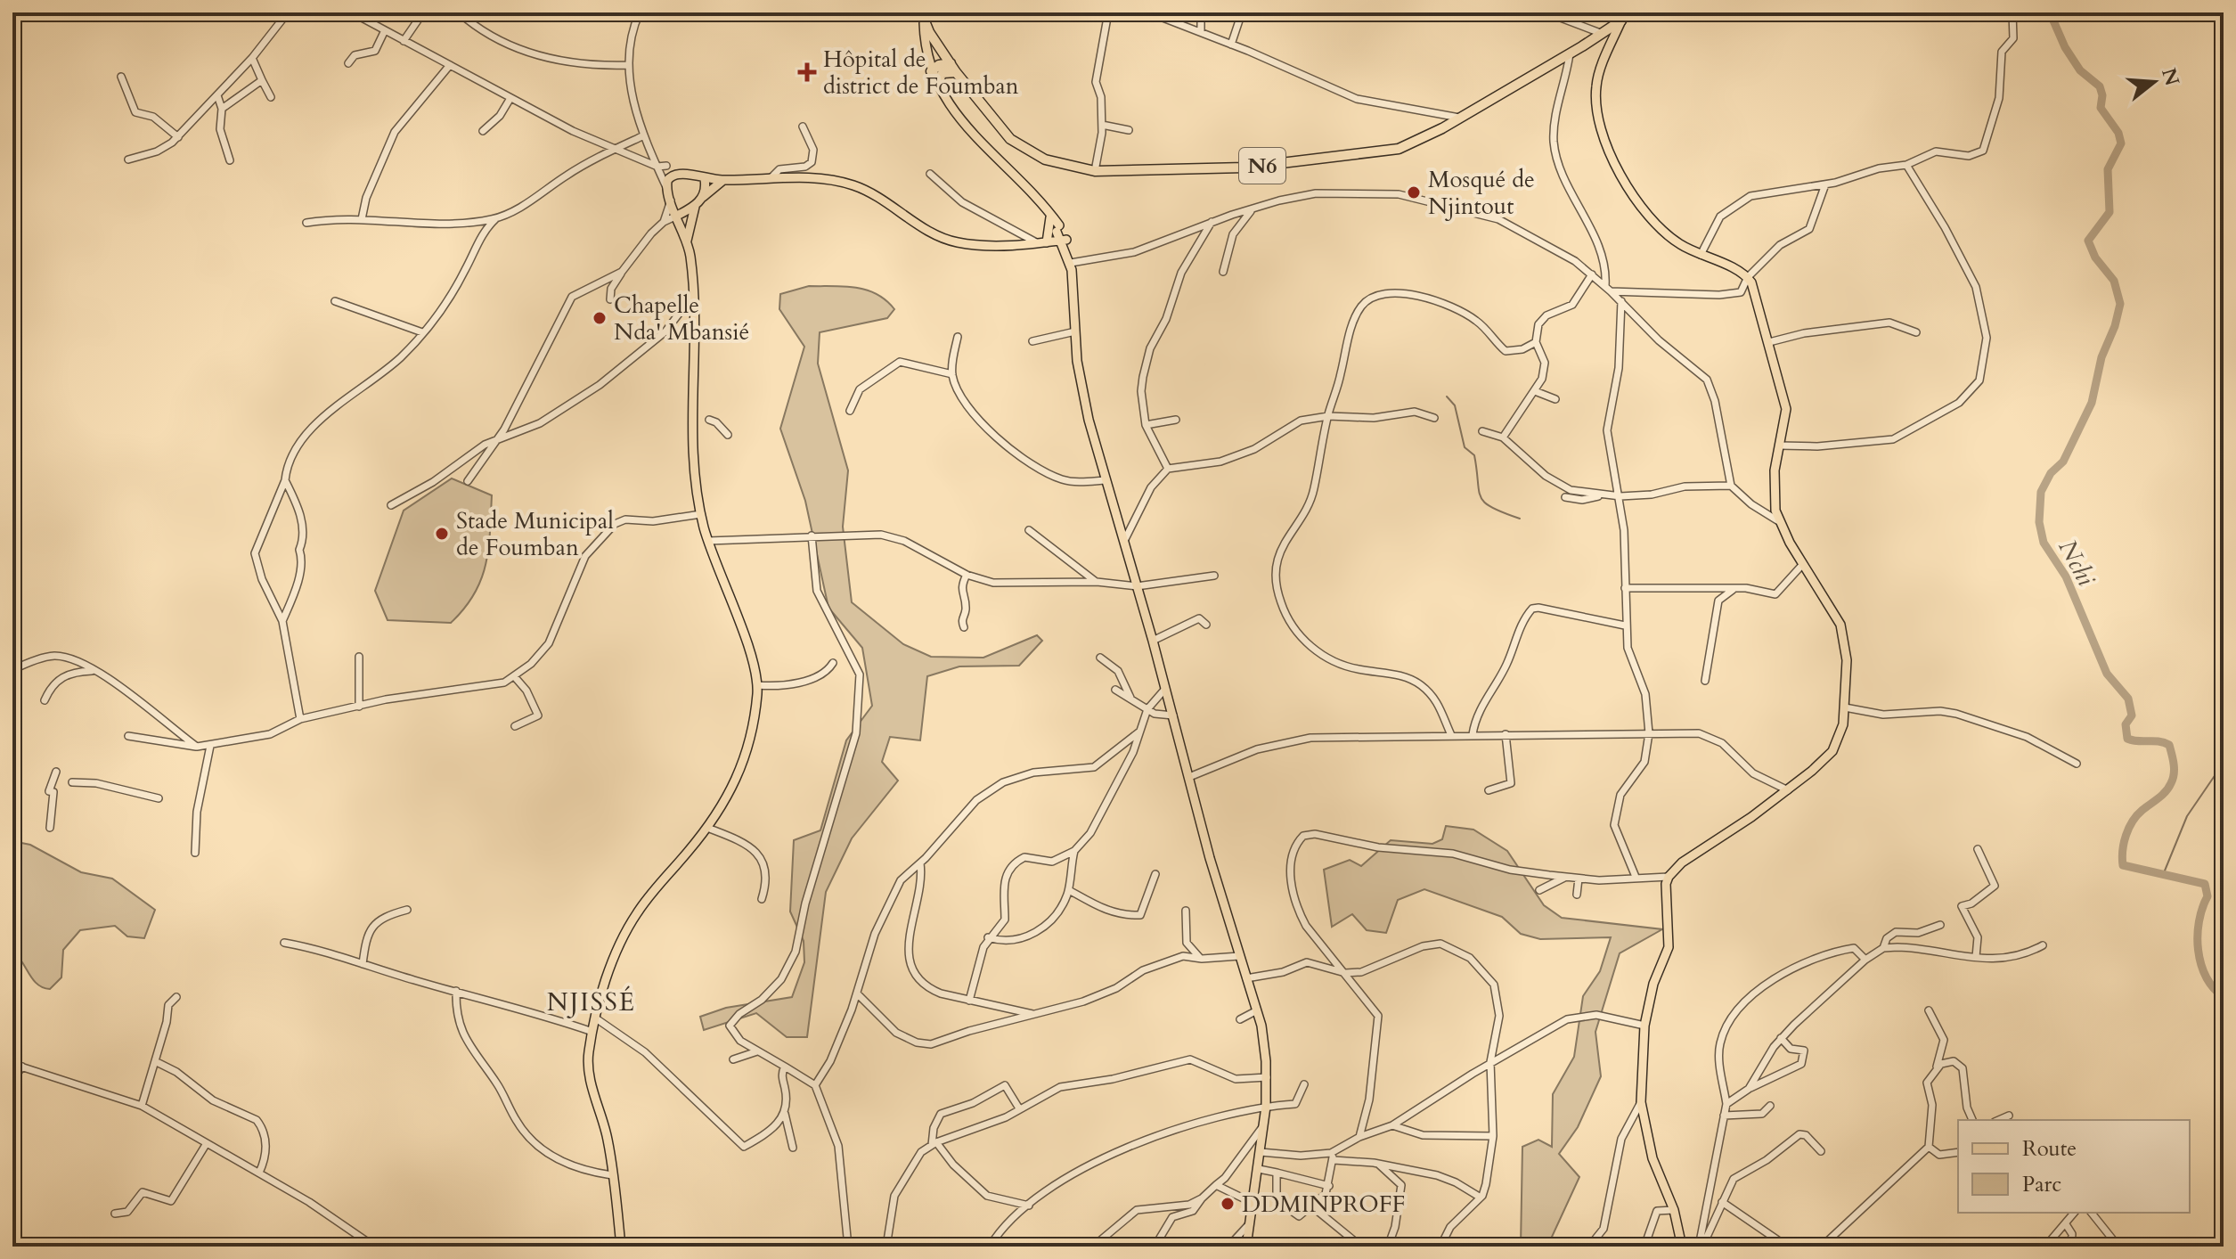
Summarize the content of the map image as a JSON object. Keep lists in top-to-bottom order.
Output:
{
  "streets": {
    "highway": ["N6"]
  },
  "districts": ["NJISSÉ"],
  "water": ["Nchi"],
  "places": {
    "health": ["Hôpital de district de Foumban"],
    "other": [
      "Mosqué de Njintout",
      "Chapelle Nda' Mbansié",
      "Stade Municipal de Foumban",
      "DDMINPROFF"
    ]
  },
  "legend": ["Route", "Parc"],
  "north": "right"
}
